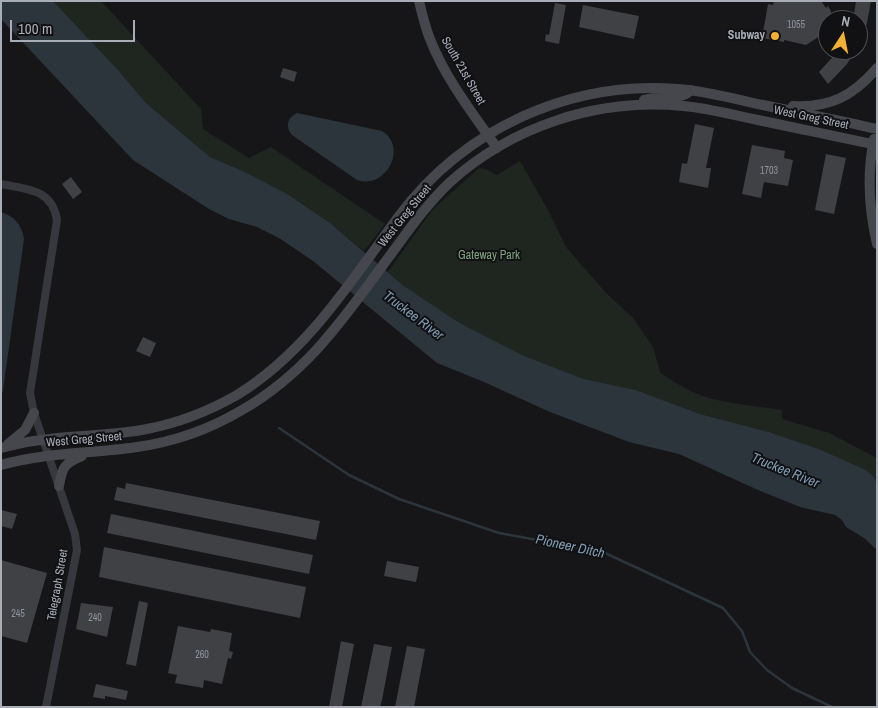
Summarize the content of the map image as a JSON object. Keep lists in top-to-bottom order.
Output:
{
  "streets": {
    "main road": ["South 21st Street", "West Greg Street"],
    "street": ["Telegraph Street"]
  },
  "crossings": [
    ["South 21st Street", "West Greg Street"],
    ["West Greg Street", "Telegraph Street"]
  ],
  "water": ["Truckee River", "Pioneer Ditch"],
  "parks": ["Gateway Park"],
  "places": ["Subway"],
  "house_numbers": [
    "1055",
    "1703",
    "245",
    "240",
    "260"
  ],
  "scale_bar": "100 m",
  "north": "top"
}
